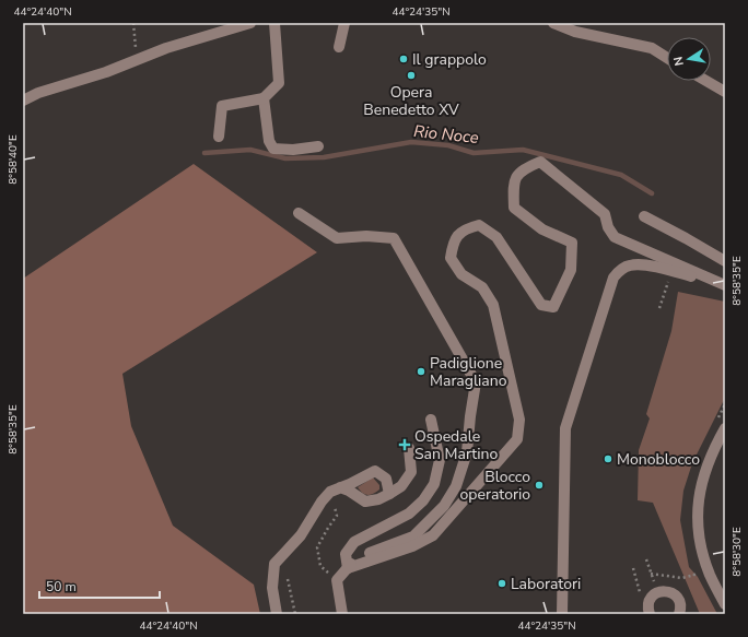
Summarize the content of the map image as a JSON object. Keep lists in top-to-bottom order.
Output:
{
  "water": ["Rio Noce"],
  "places": {
    "other": [
      "Il grappolo",
      "Opera Benedetto XV",
      "Padiglione Maragliano",
      "Monoblocco",
      "Blocco operatorio",
      "Laboratori"
    ],
    "health": ["Ospedale San Martino"]
  },
  "scale_bar": "50 m",
  "north": "left",
  "coordinates": [
    "44°24'40\"N",
    "44°24'35\"N",
    "8°58'40\"E",
    "8°58'35\"E",
    "8°58'30\"E"
  ]
}
